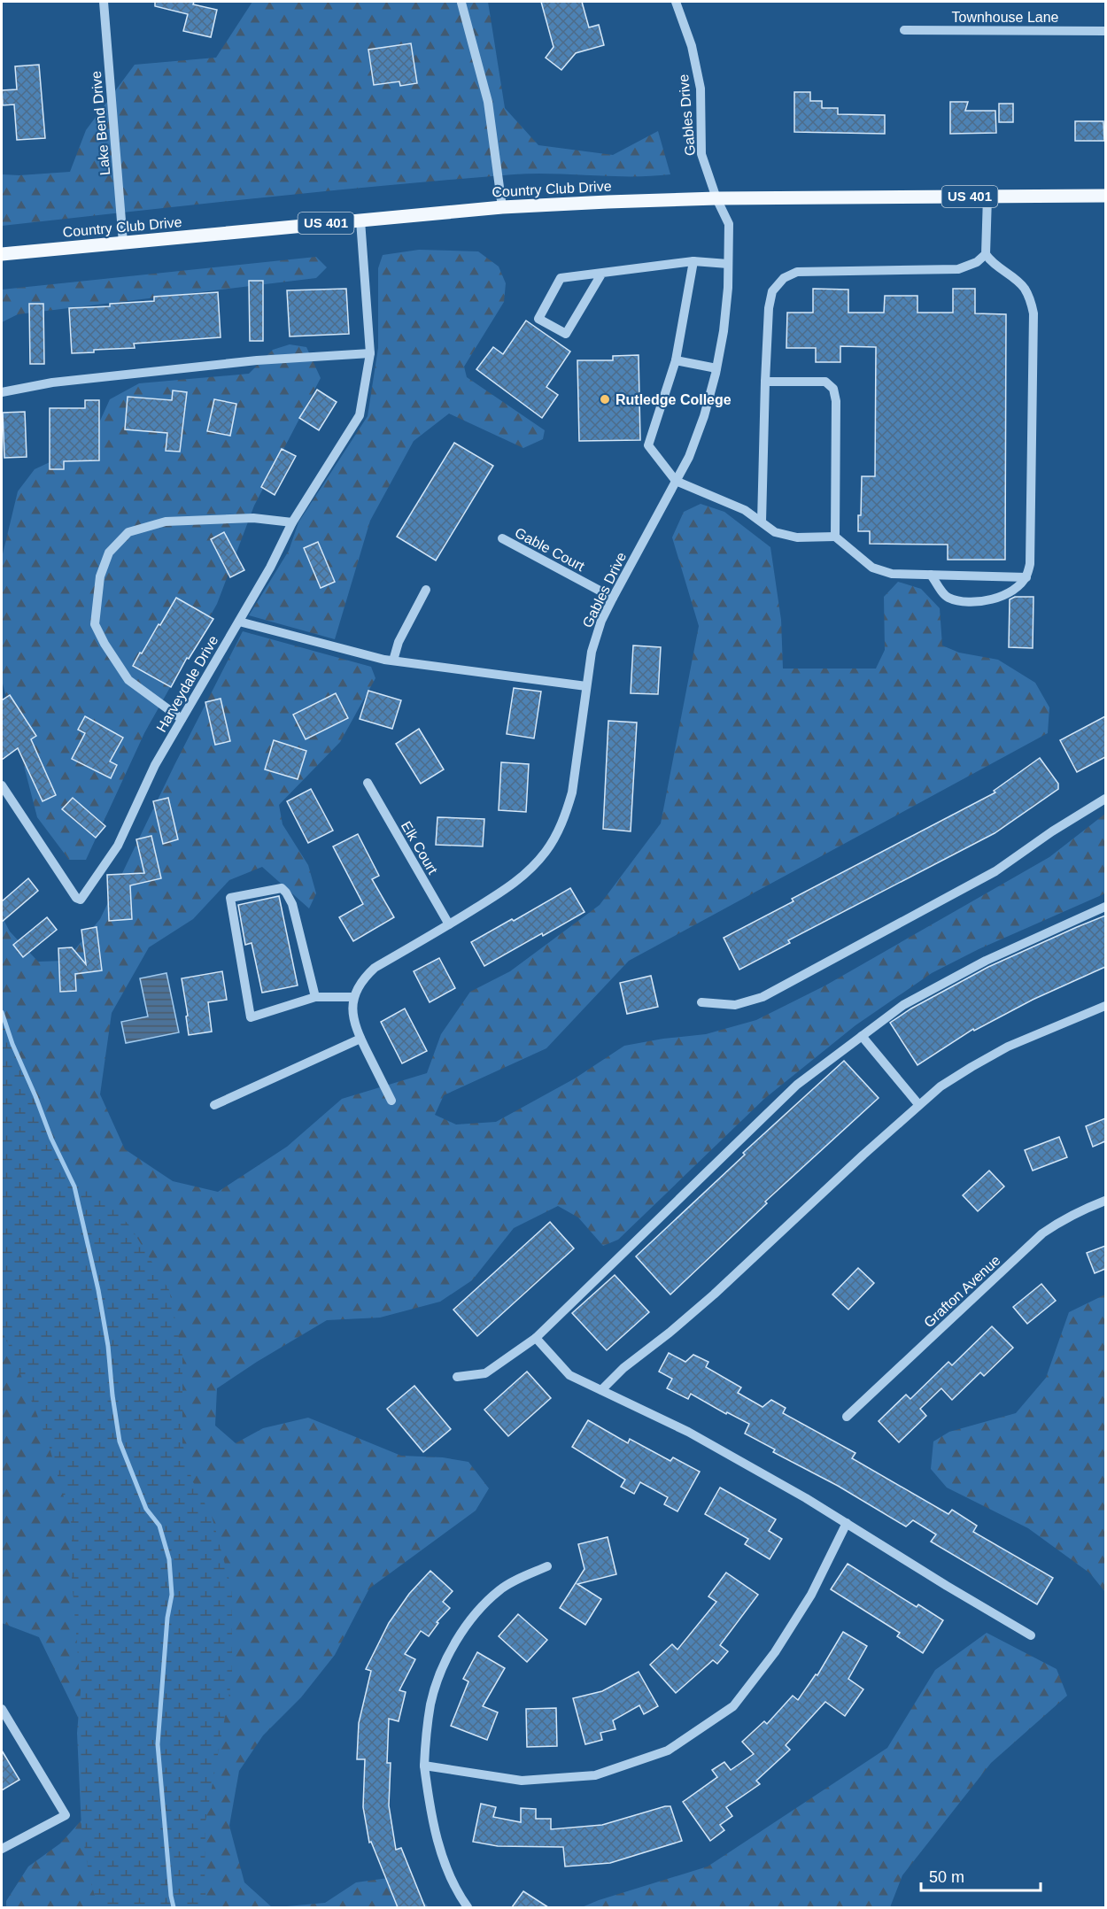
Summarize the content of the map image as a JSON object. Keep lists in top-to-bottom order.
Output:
{
  "streets": {
    "main road": ["Country Club Drive", "US 401"],
    "street": [
      "Townhouse Lane",
      "Gables Drive",
      "Lake Bend Drive",
      "Gable Court",
      "Harveydale Drive",
      "Elk Court",
      "Grafton Avenue"
    ]
  },
  "crossings": [
    ["Gables Drive", "Country Club Drive"],
    ["Gables Drive", "Gable Court"],
    ["Gables Drive", "Elk Court"],
    ["Lake Bend Drive", "Country Club Drive"],
    ["Country Club Drive", "Harveydale Drive"]
  ],
  "places": ["Rutledge College"],
  "scale_bar": "50 m"
}
